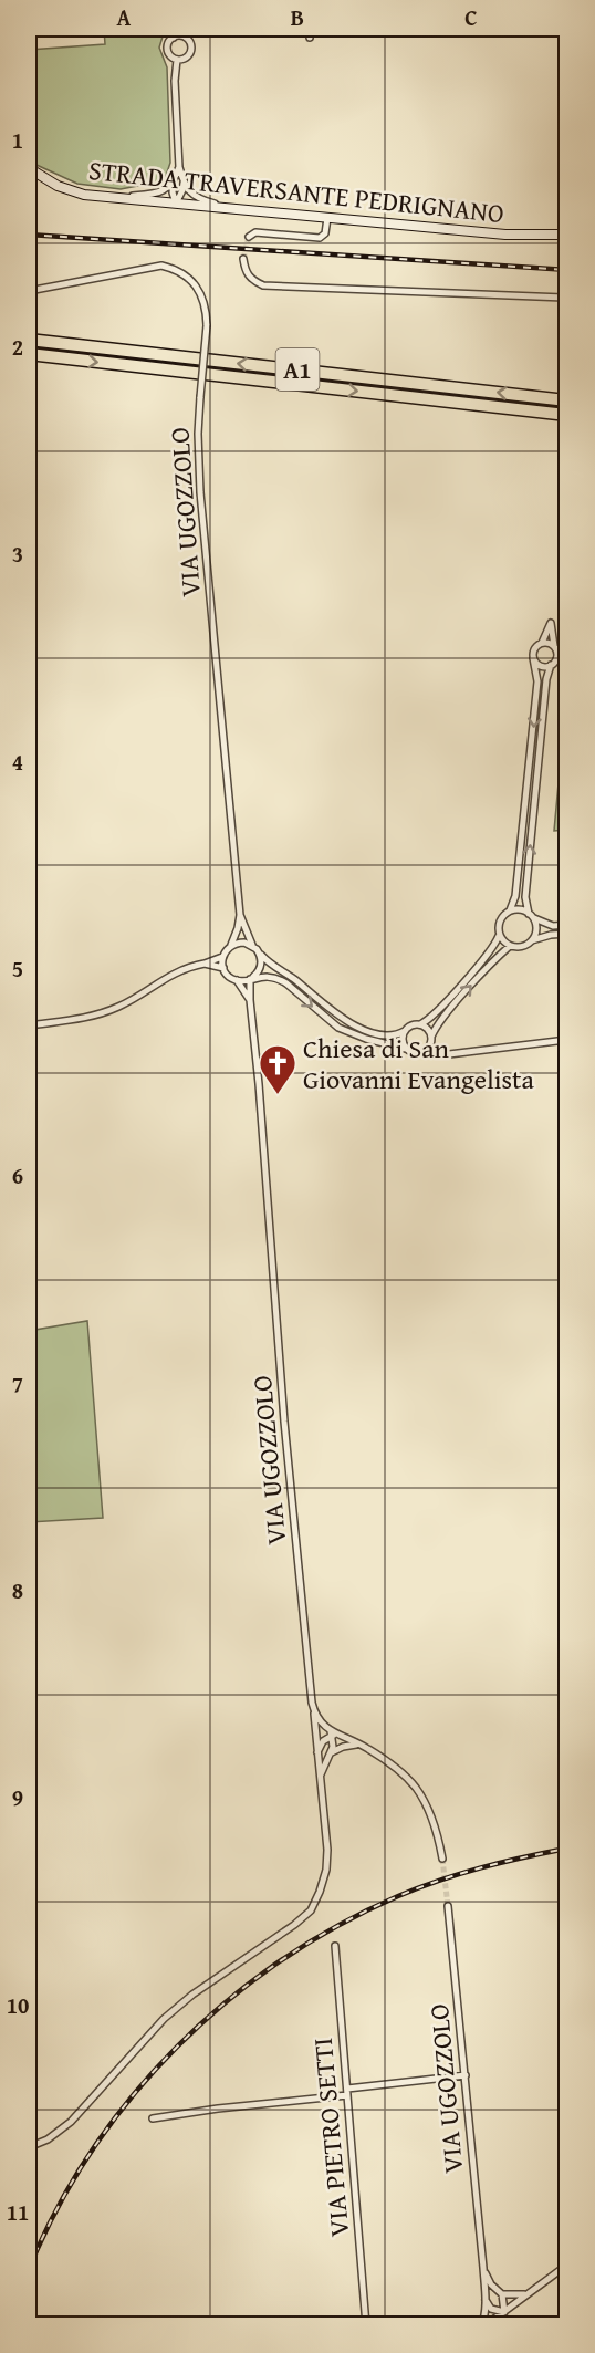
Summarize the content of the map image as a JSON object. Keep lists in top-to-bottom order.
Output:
{
  "streets": {
    "highway": ["A1"],
    "street": ["STRADA TRAVERSANTE PEDRIGNANO", "VIA UGOZZOLO", "VIA PIETRO SETTI"]
  },
  "places": {
    "church": ["Chiesa di San Giovanni Evangelista"]
  },
  "grid": {
    "columns": ["A", "B", "C"],
    "rows": [
      "1",
      "2",
      "3",
      "4",
      "5",
      "6",
      "7",
      "8",
      "9",
      "10",
      "11"
    ]
  }
}
